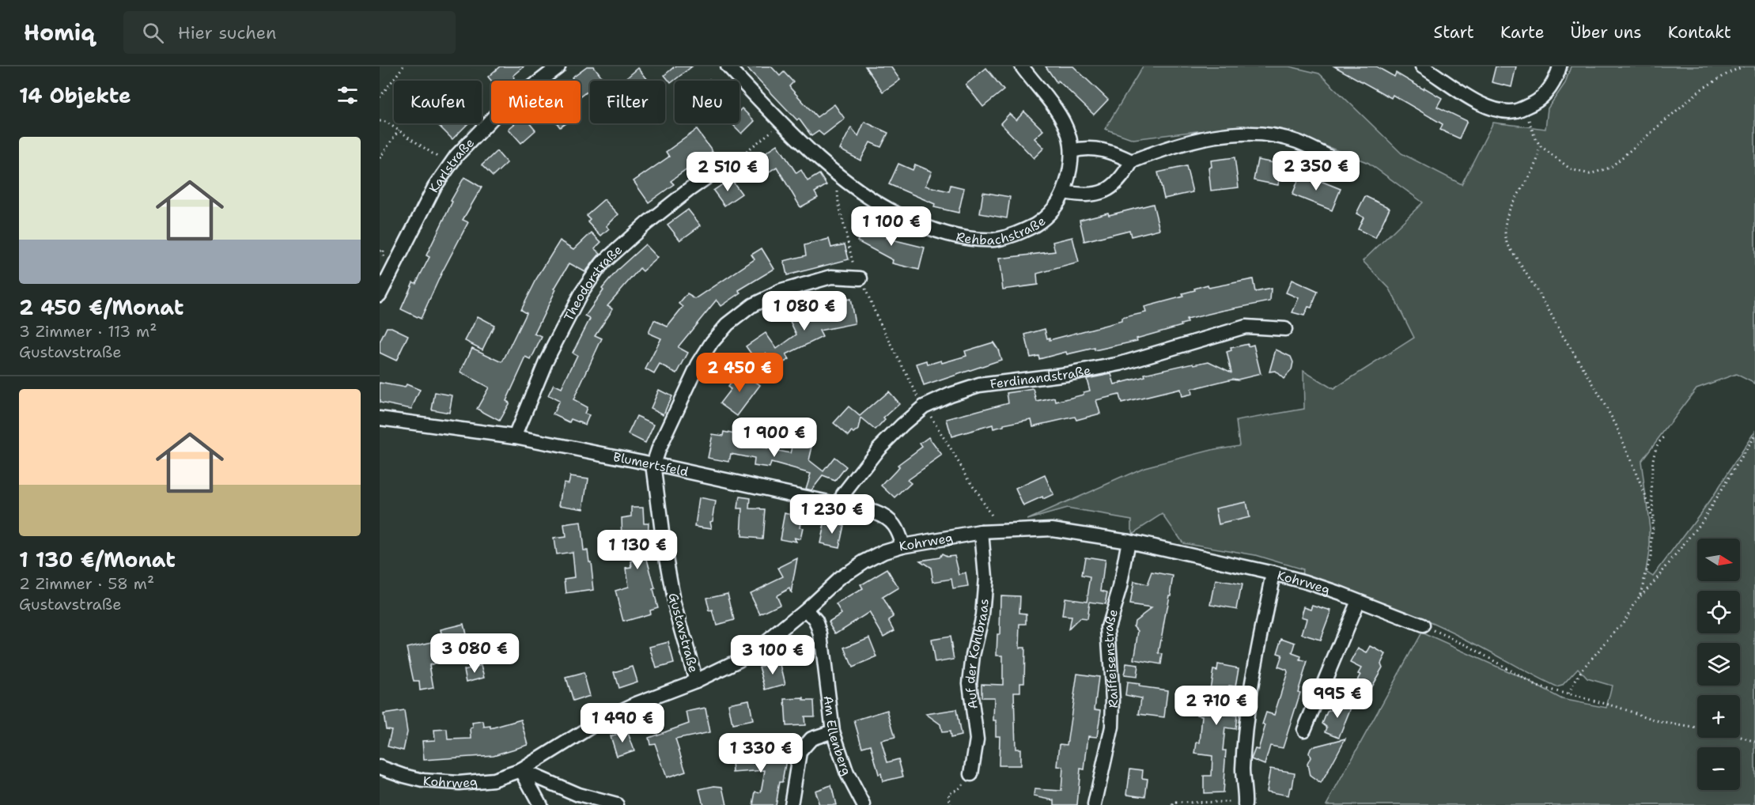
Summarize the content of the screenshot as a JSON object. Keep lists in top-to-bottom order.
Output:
{
  "streets": {
    "street": [
      "Karlstraße",
      "Rehbachstraße",
      "Theodorstraße",
      "Ferdinandstraße",
      "Blumertsfeld",
      "Kohrweg",
      "Gustavstraße",
      "Auf der Kohlbraas",
      "Raiffeisenstraße",
      "Am Ellenberg"
    ]
  },
  "crossings": [
    ["Theodorstraße", "Blumertsfeld"],
    ["Ferdinandstraße", "Blumertsfeld"],
    ["Blumertsfeld", "Kohrweg"],
    ["Blumertsfeld", "Gustavstraße"],
    ["Kohrweg", "Gustavstraße"],
    ["Kohrweg", "Auf der Kohlbraas"],
    ["Kohrweg", "Raiffeisenstraße"],
    ["Kohrweg", "Am Ellenberg"]
  ],
  "north": "right",
  "page": {
    "header": "Homiq",
    "search": "Hier suchen",
    "nav": [
      "Start",
      "Karte",
      "Über uns",
      "Kontakt"
    ],
    "heading": "14 Objekte",
    "chip": [
      "Kaufen",
      "Mieten",
      "Filter",
      "Neu"
    ],
    "list": [
      {
        "name": "2 450 €/Monat",
        "note": "3 Zimmer · 113 m² · Gustavstraße"
      },
      {
        "name": "1 130 €/Monat",
        "note": "2 Zimmer · 58 m² · Gustavstraße"
      }
    ],
    "price": [
      "2 350 €",
      "2 510 €",
      "1 100 €",
      "1 080 €",
      "2 450 €",
      "1 900 €",
      "1 230 €",
      "1 130 €",
      "3 080 €",
      "3 100 €",
      "995 €",
      "2 710 €",
      "1 490 €",
      "1 330 €"
    ],
    "map_buttons": ["+", "−"]
  }
}
